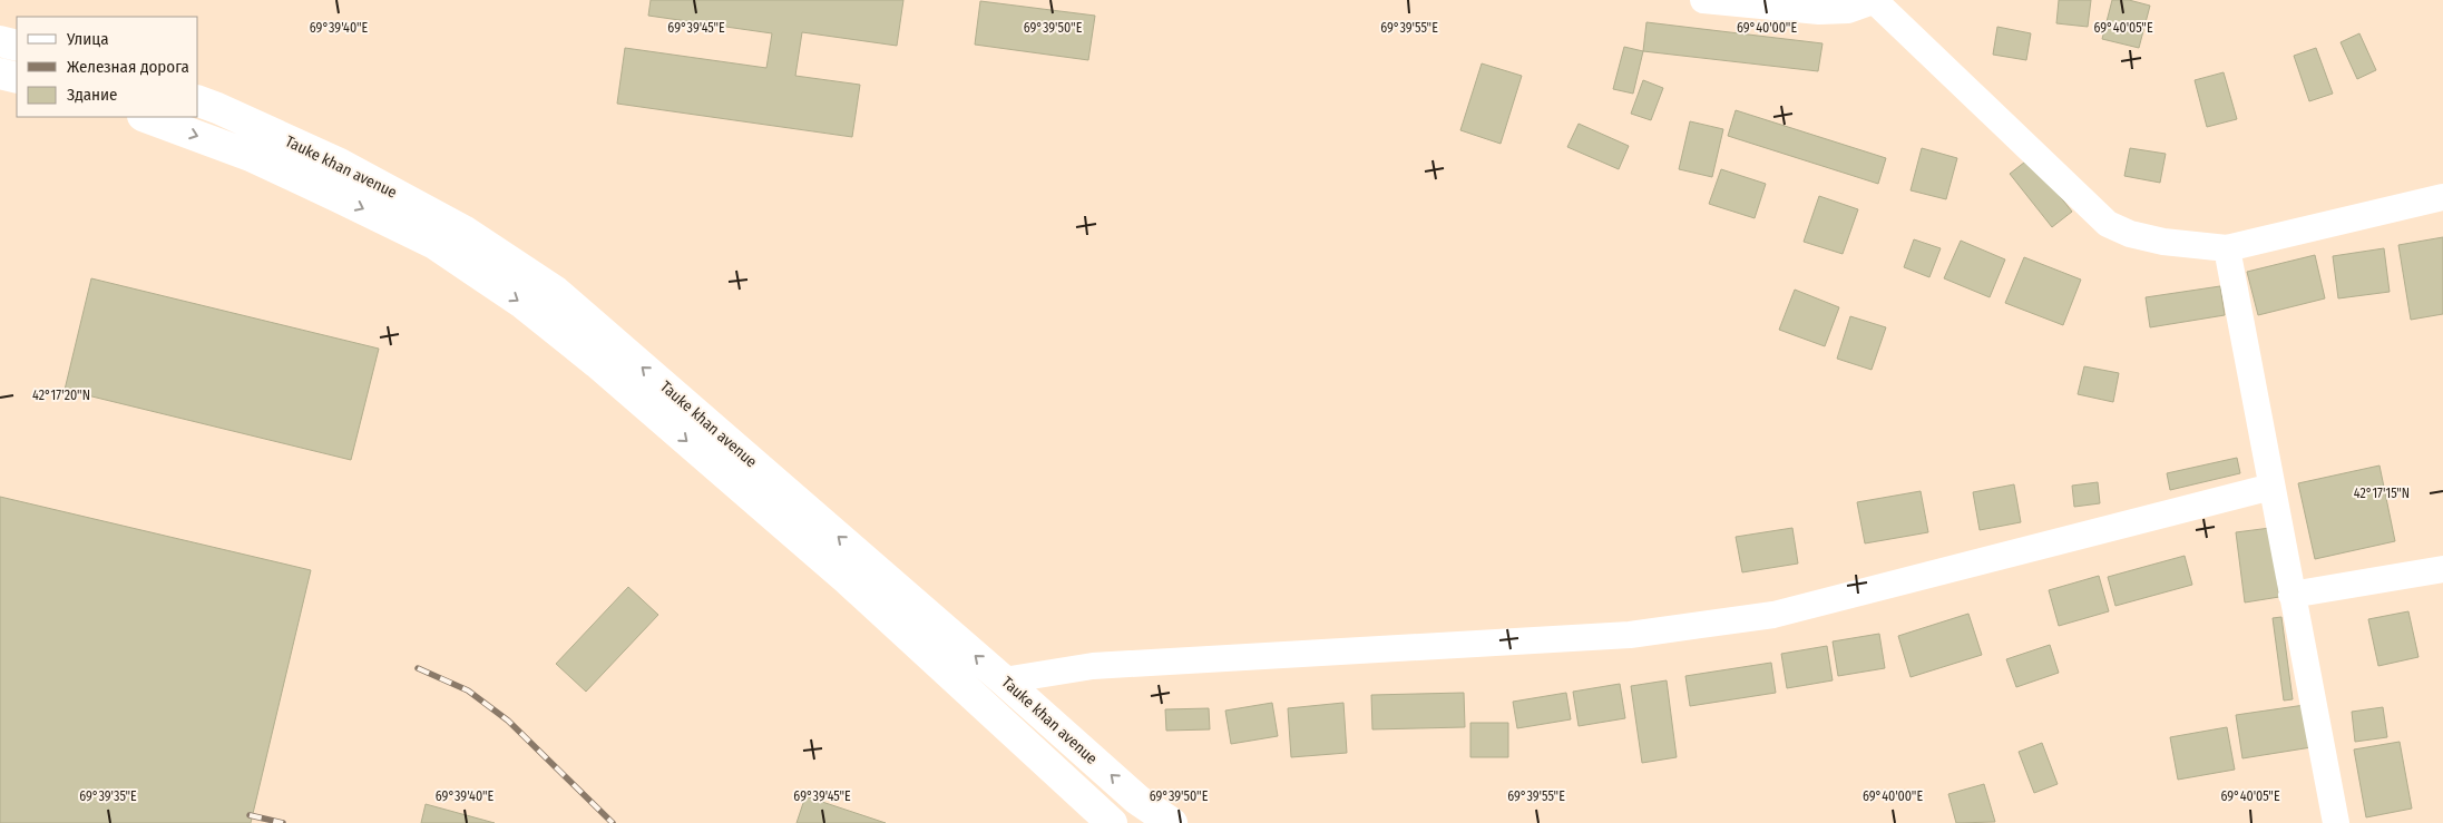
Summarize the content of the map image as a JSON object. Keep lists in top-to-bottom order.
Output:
{
  "streets": {
    "main road": ["Tauke khan avenue"]
  },
  "legend": ["Улица", "Железная дорога", "Здание"],
  "coordinates": [
    "69°39'40\"E",
    "69°39'45\"E",
    "69°39'50\"E",
    "69°39'55\"E",
    "69°40'00\"E",
    "69°40'05\"E",
    "42°17'20\"N",
    "42°17'15\"N",
    "69°39'35\"E"
  ]
}
